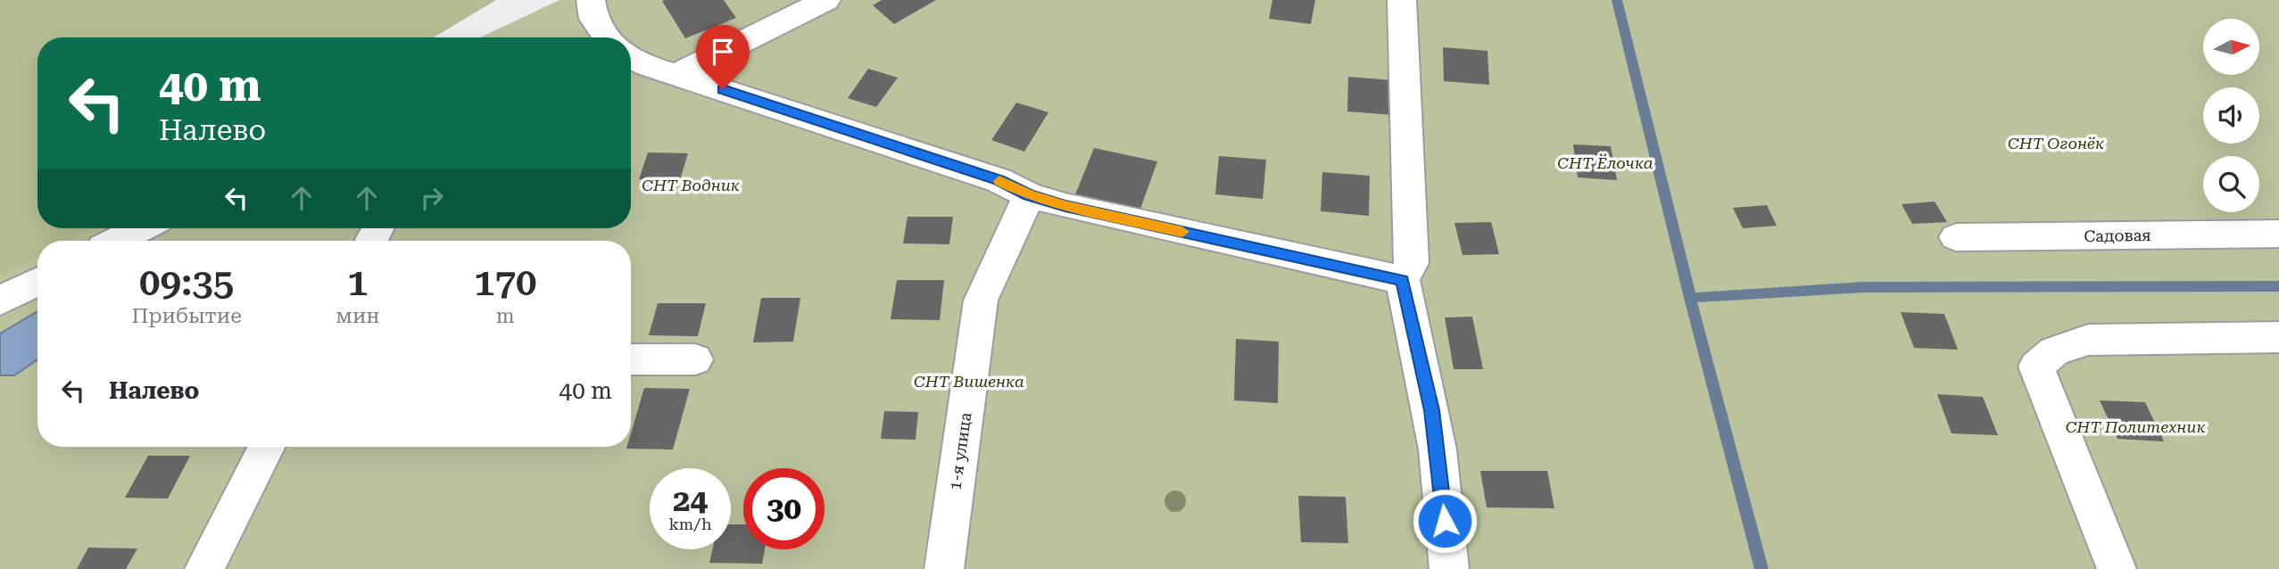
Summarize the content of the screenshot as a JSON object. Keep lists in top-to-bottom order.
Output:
{
  "streets": {
    "street": ["Садовая", "1-я улица"]
  },
  "parks": [
    "СНТ Огонёк",
    "СНТ Ёлочка",
    "СНТ Водник",
    "СНТ Вишенка",
    "СНТ Политехник"
  ],
  "north": "right",
  "page": {
    "turn": ["40 m", "Налево"],
    "eta": [
      "09:35",
      "Прибытие",
      "1",
      "мин",
      "170",
      "m"
    ],
    "list": [
      {
        "name": "Налево",
        "value": "40 m"
      }
    ],
    "speed": "24 km/h",
    "limit": "30"
  }
}
